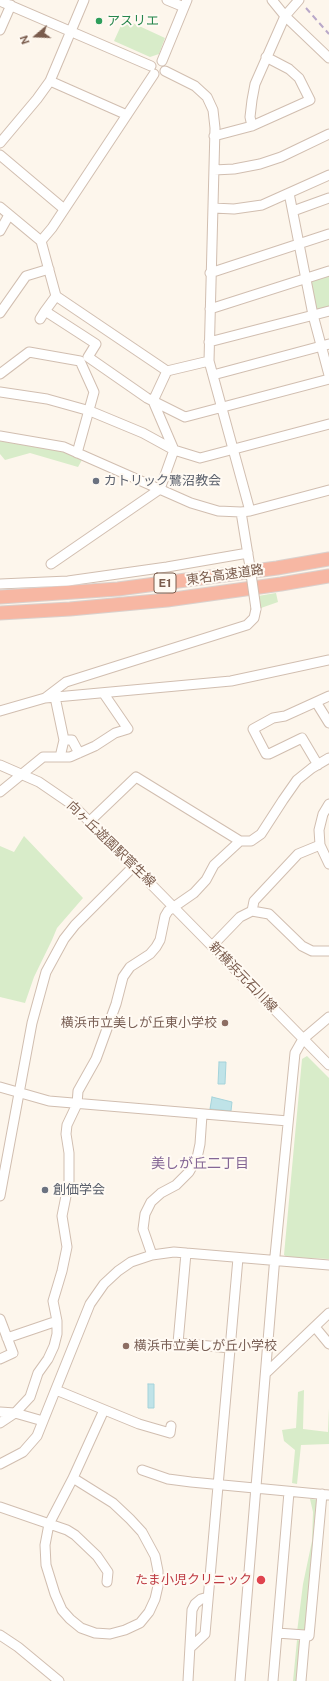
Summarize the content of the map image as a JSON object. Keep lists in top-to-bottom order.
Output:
{
  "streets": {
    "highway": ["東名高速道路", "E1"],
    "street": ["向ヶ丘遊園駅菅生線", "新横浜元石川線"]
  },
  "crossings": [
    ["向ヶ丘遊園駅菅生線", "新横浜元石川線"]
  ],
  "districts": ["美しが丘二丁目"],
  "places": [
    "アスリエ",
    "カトリック鷺沼教会",
    "横浜市立美しが丘東小学校",
    "創価学会",
    "横浜市立美しが丘小学校",
    "たま小児クリニック"
  ],
  "north": "left"
}
